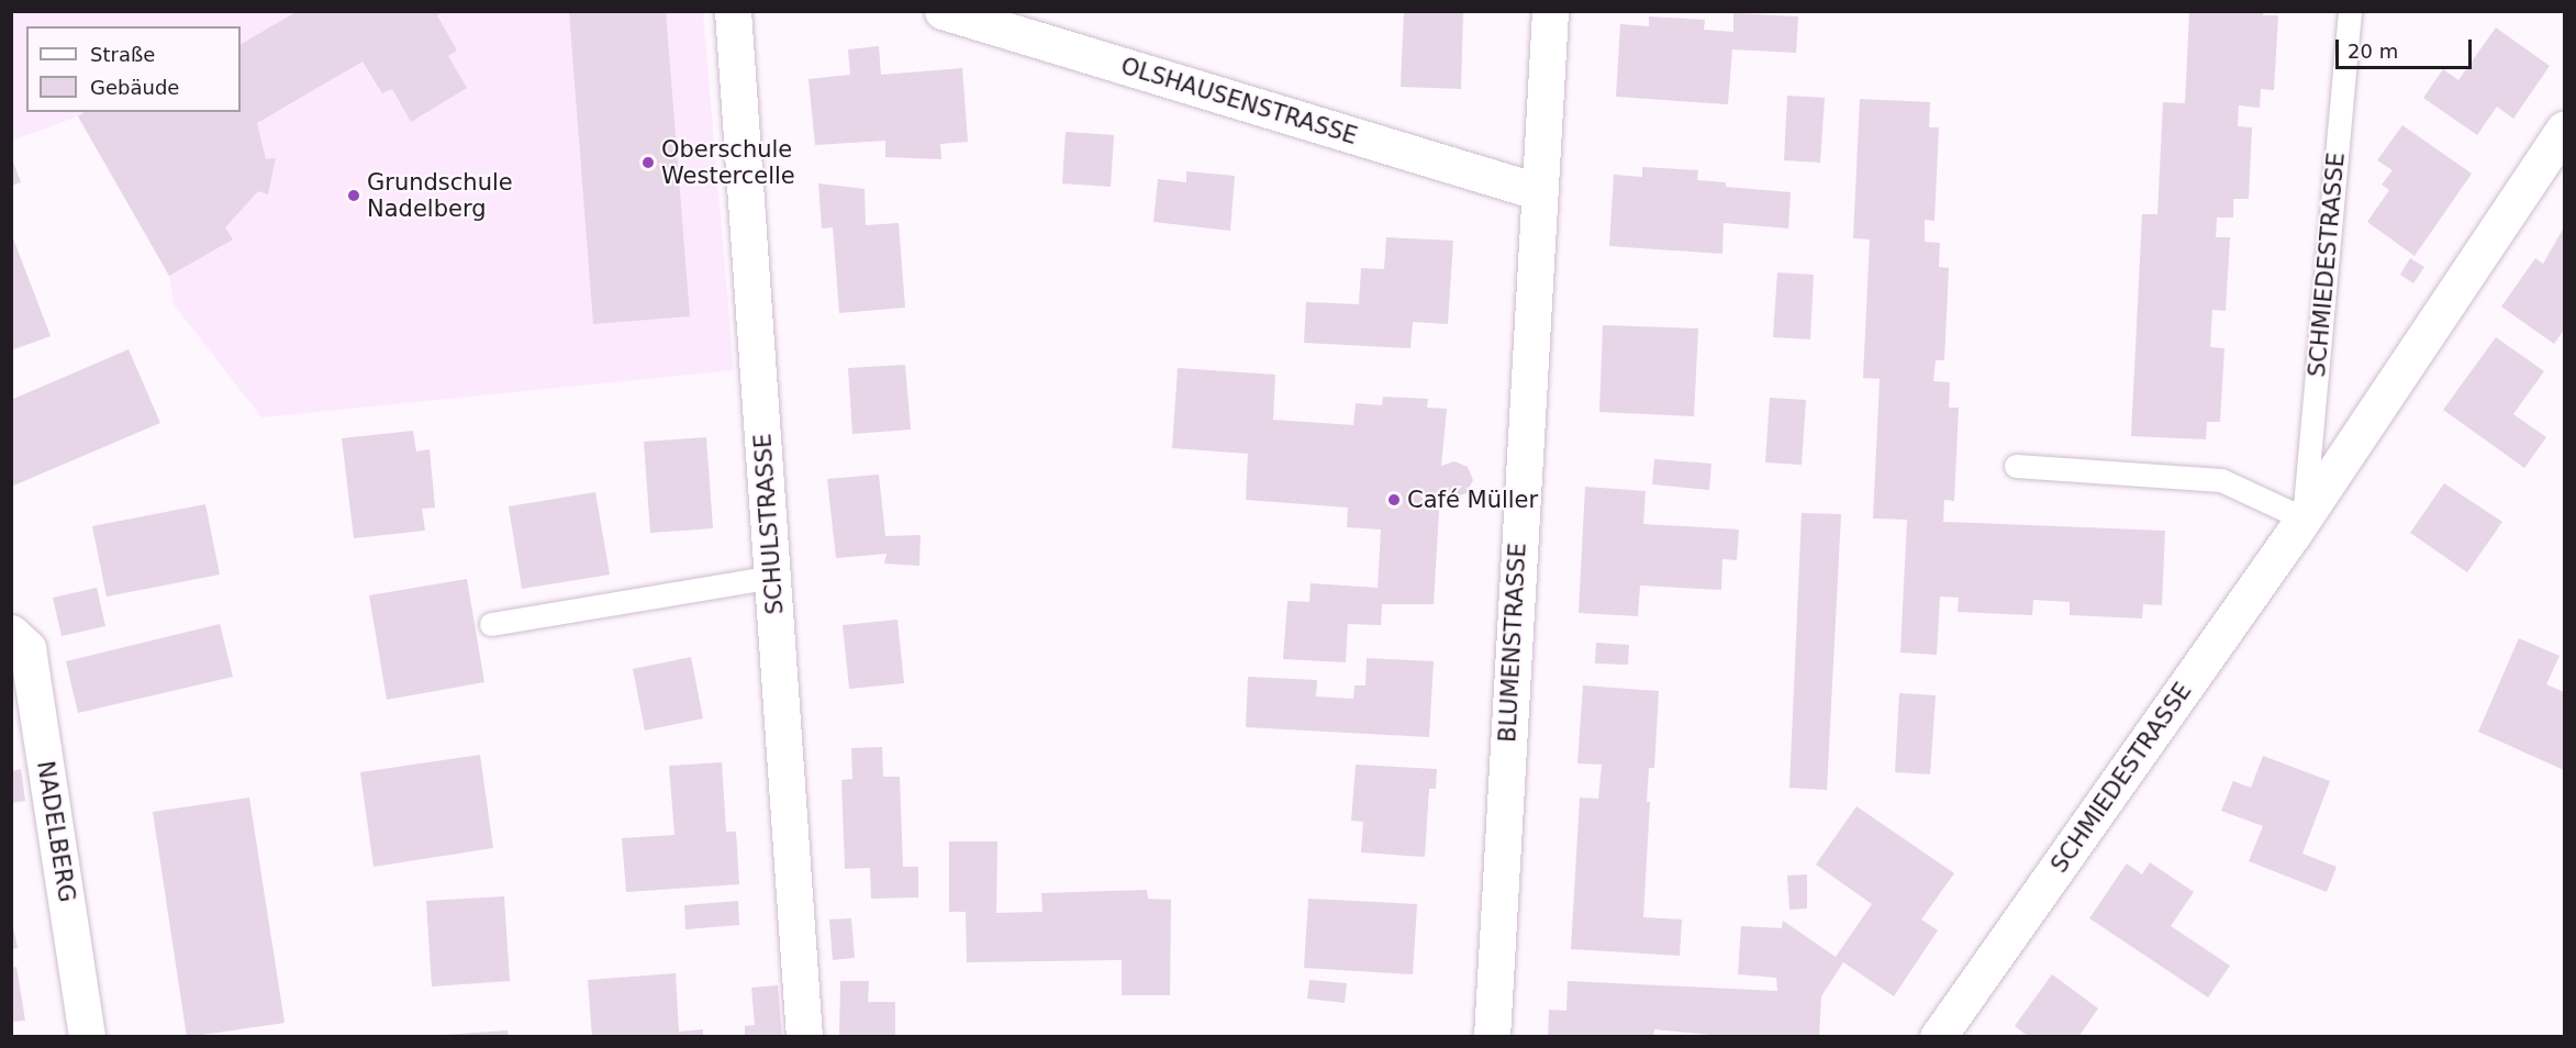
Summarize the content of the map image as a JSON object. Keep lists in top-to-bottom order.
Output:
{
  "streets": {
    "street": [
      "OLSHAUSENSTRASSE",
      "SCHMIEDESTRASSE",
      "SCHULSTRASSE",
      "BLUMENSTRASSE",
      "NADELBERG"
    ]
  },
  "crossings": [
    ["OLSHAUSENSTRASSE", "BLUMENSTRASSE"]
  ],
  "places": ["Oberschule Westercelle", "Grundschule Nadelberg", "Café Müller"],
  "legend": ["Straße", "Gebäude"],
  "scale_bar": "20 m"
}
